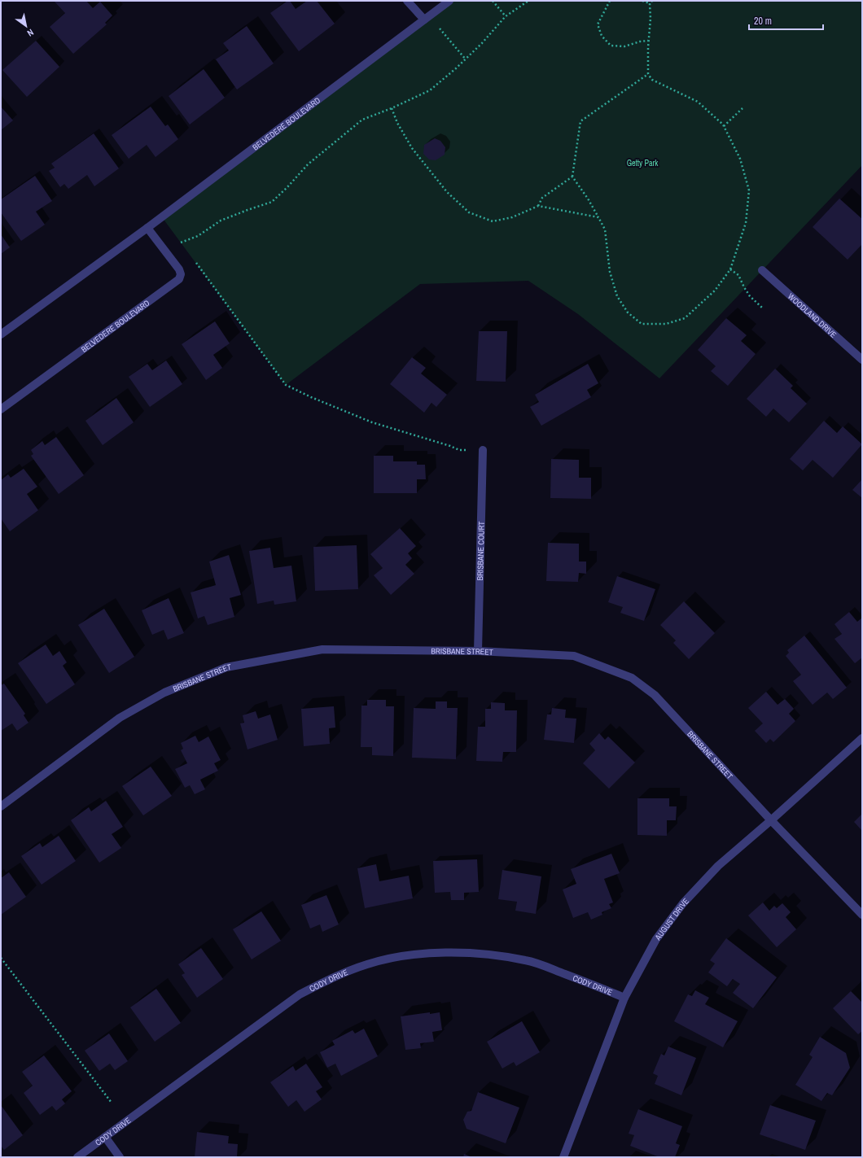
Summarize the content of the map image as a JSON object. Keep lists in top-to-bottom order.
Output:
{
  "streets": {
    "street": [
      "BELVEDERE BOULEVARD",
      "WOODLAND DRIVE",
      "BRISBANE COURT",
      "BRISBANE STREET",
      "AUGUST DRIVE",
      "CODY DRIVE"
    ]
  },
  "crossings": [
    ["BRISBANE COURT", "BRISBANE STREET"],
    ["BRISBANE STREET", "AUGUST DRIVE"],
    ["AUGUST DRIVE", "CODY DRIVE"]
  ],
  "parks": ["Getty Park"],
  "scale_bar": "20 m",
  "north": "bottom right"
}
